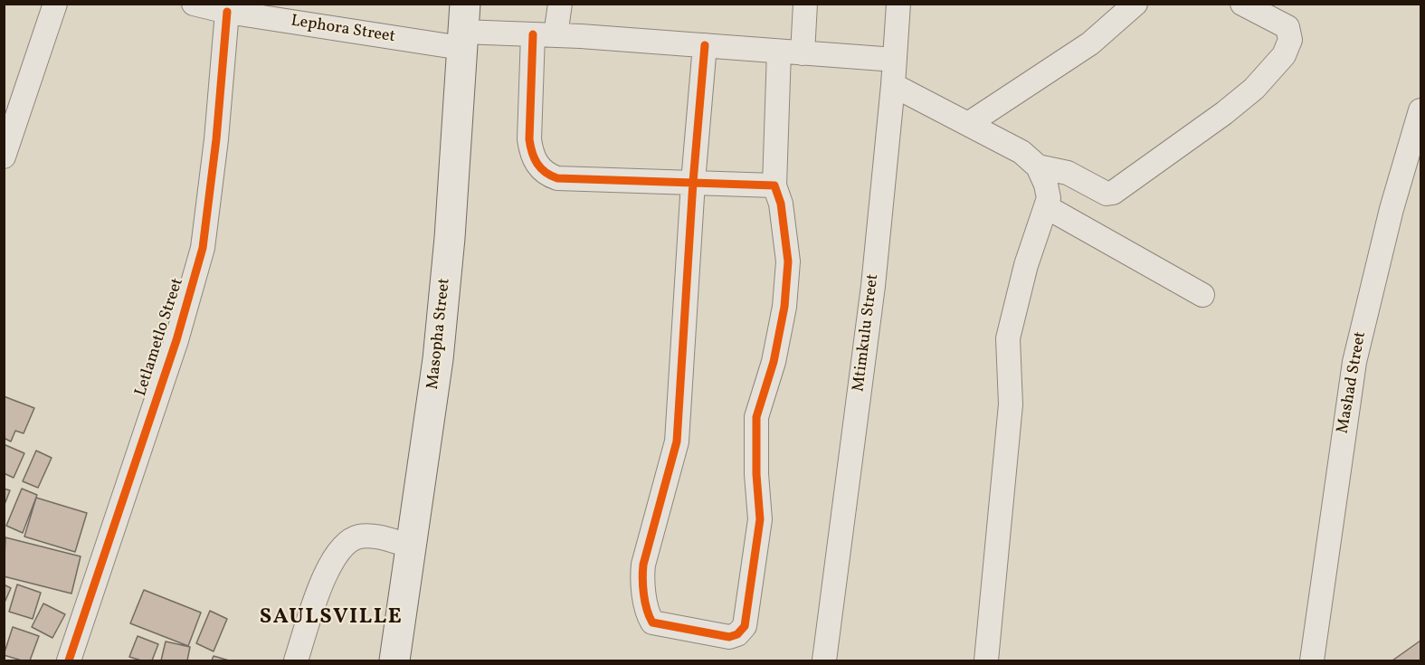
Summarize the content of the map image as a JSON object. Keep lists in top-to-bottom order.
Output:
{
  "streets": {
    "street": [
      "Lephora Street",
      "Mtimkulu Street",
      "Masopha Street",
      "Letlametlo Street",
      "Mashad Street"
    ]
  },
  "crossings": [
    ["Lephora Street", "Mtimkulu Street"],
    ["Lephora Street", "Masopha Street"],
    ["Lephora Street", "Letlametlo Street"]
  ],
  "districts": ["SAULSVILLE"]
}
